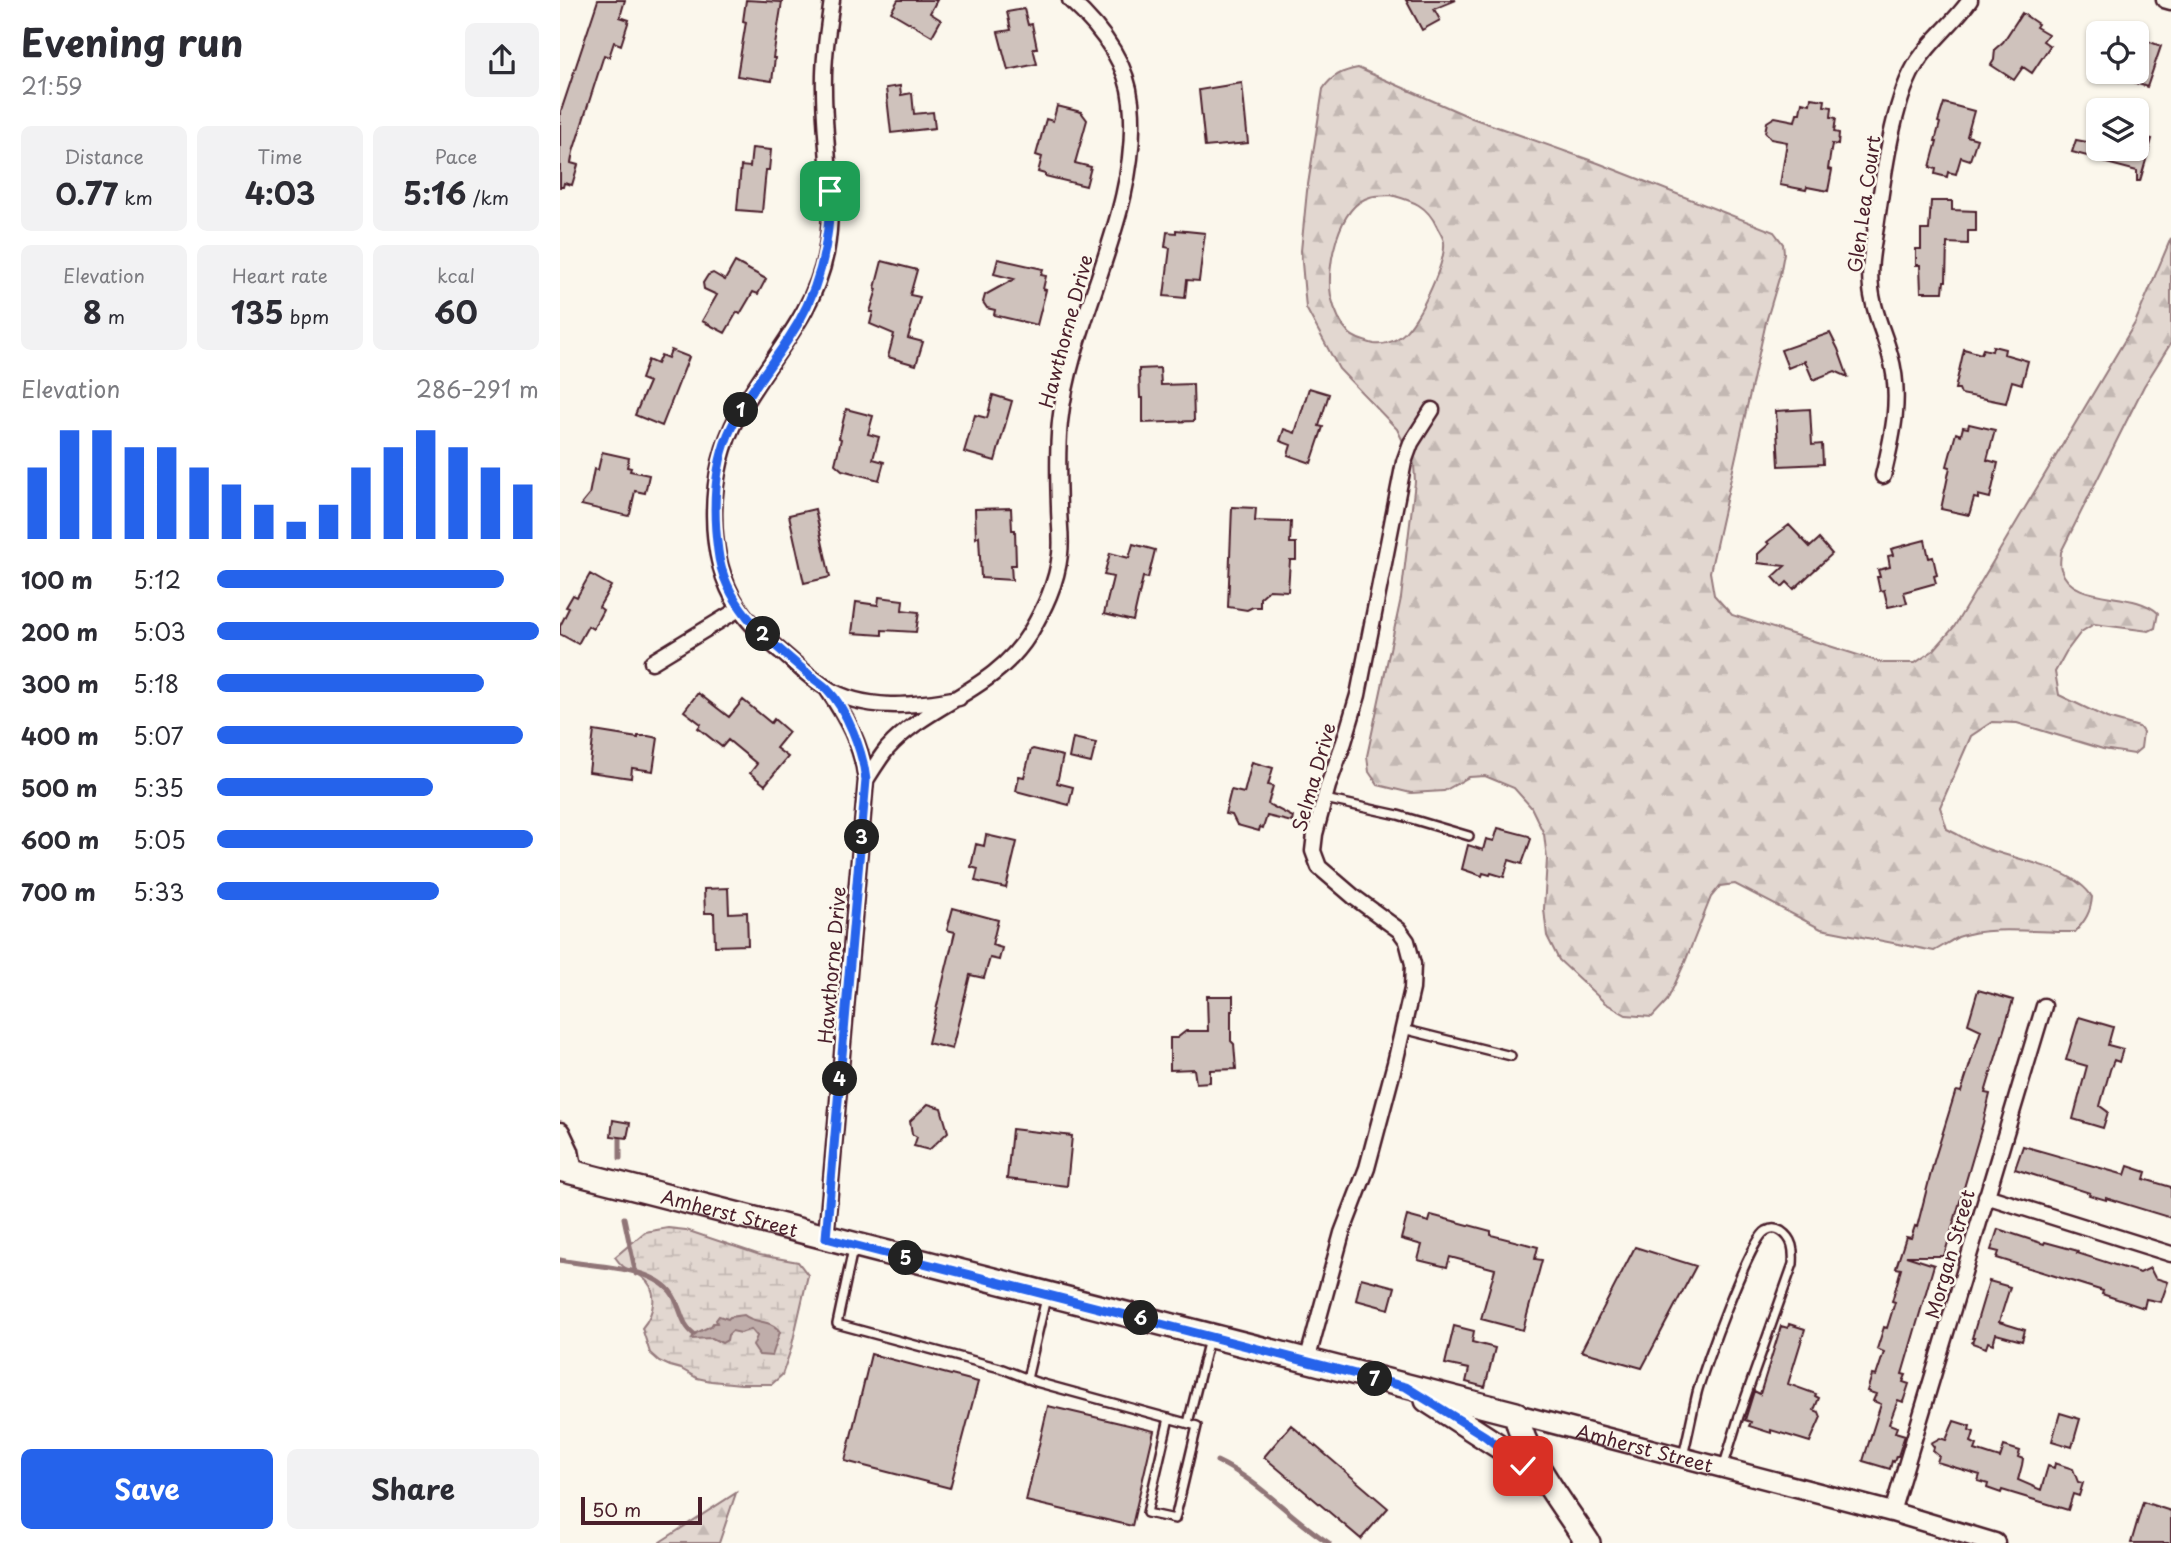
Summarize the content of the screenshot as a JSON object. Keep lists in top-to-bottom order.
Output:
{
  "streets": {
    "main road": ["Amherst Street"],
    "street": [
      "Glen Lea Court",
      "Hawthorne Drive",
      "Selma Drive",
      "Morgan Street"
    ]
  },
  "crossings": [
    ["Hawthorne Drive", "Amherst Street"],
    ["Selma Drive", "Amherst Street"],
    ["Amherst Street", "Morgan Street"]
  ],
  "scale_bar": "50 m",
  "page": {
    "heading": ["Evening run", "21:59"],
    "stats": [
      ["Distance", "0.77 km"],
      ["Time", "4:03"],
      ["Pace", "5:16 /km"],
      ["Elevation", "8 m"],
      ["Heart rate", "135 bpm"],
      ["kcal", "60"]
    ],
    "chart": ["Elevation", "286–291 m"],
    "pins": [
      "1",
      "2",
      "3",
      "4",
      "5",
      "6",
      "7"
    ],
    "list": [
      {
        "name": "100 m",
        "note": "5:12"
      },
      {
        "name": "200 m",
        "note": "5:03"
      },
      {
        "name": "300 m",
        "note": "5:18"
      },
      {
        "name": "400 m",
        "note": "5:07"
      },
      {
        "name": "500 m",
        "note": "5:35"
      },
      {
        "name": "600 m",
        "note": "5:05"
      },
      {
        "name": "700 m",
        "note": "5:33"
      }
    ],
    "buttons": ["Save", "Share"],
    "scale": "50 m"
  }
}
